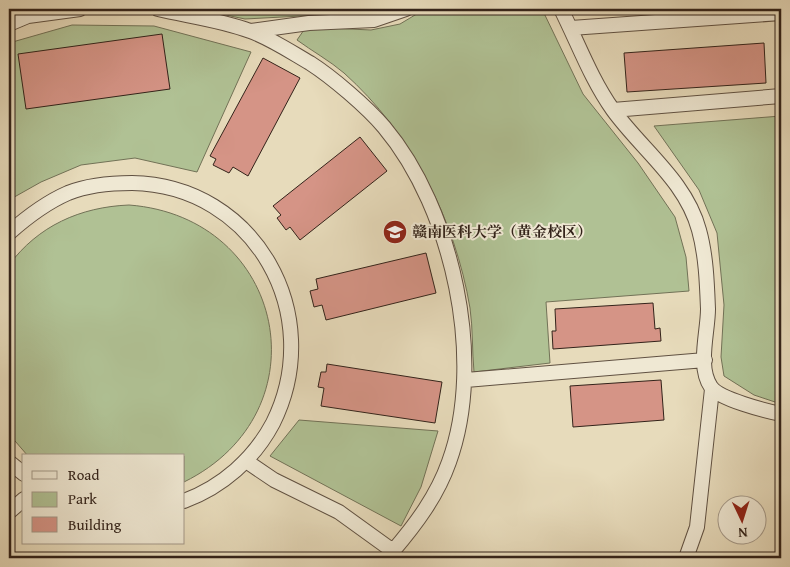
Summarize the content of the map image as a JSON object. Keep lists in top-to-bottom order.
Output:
{
  "places": {
    "school or university": ["赣南医科大学（黄金校区）"]
  },
  "legend": ["Road", "Park", "Building"],
  "north": "bottom"
}
